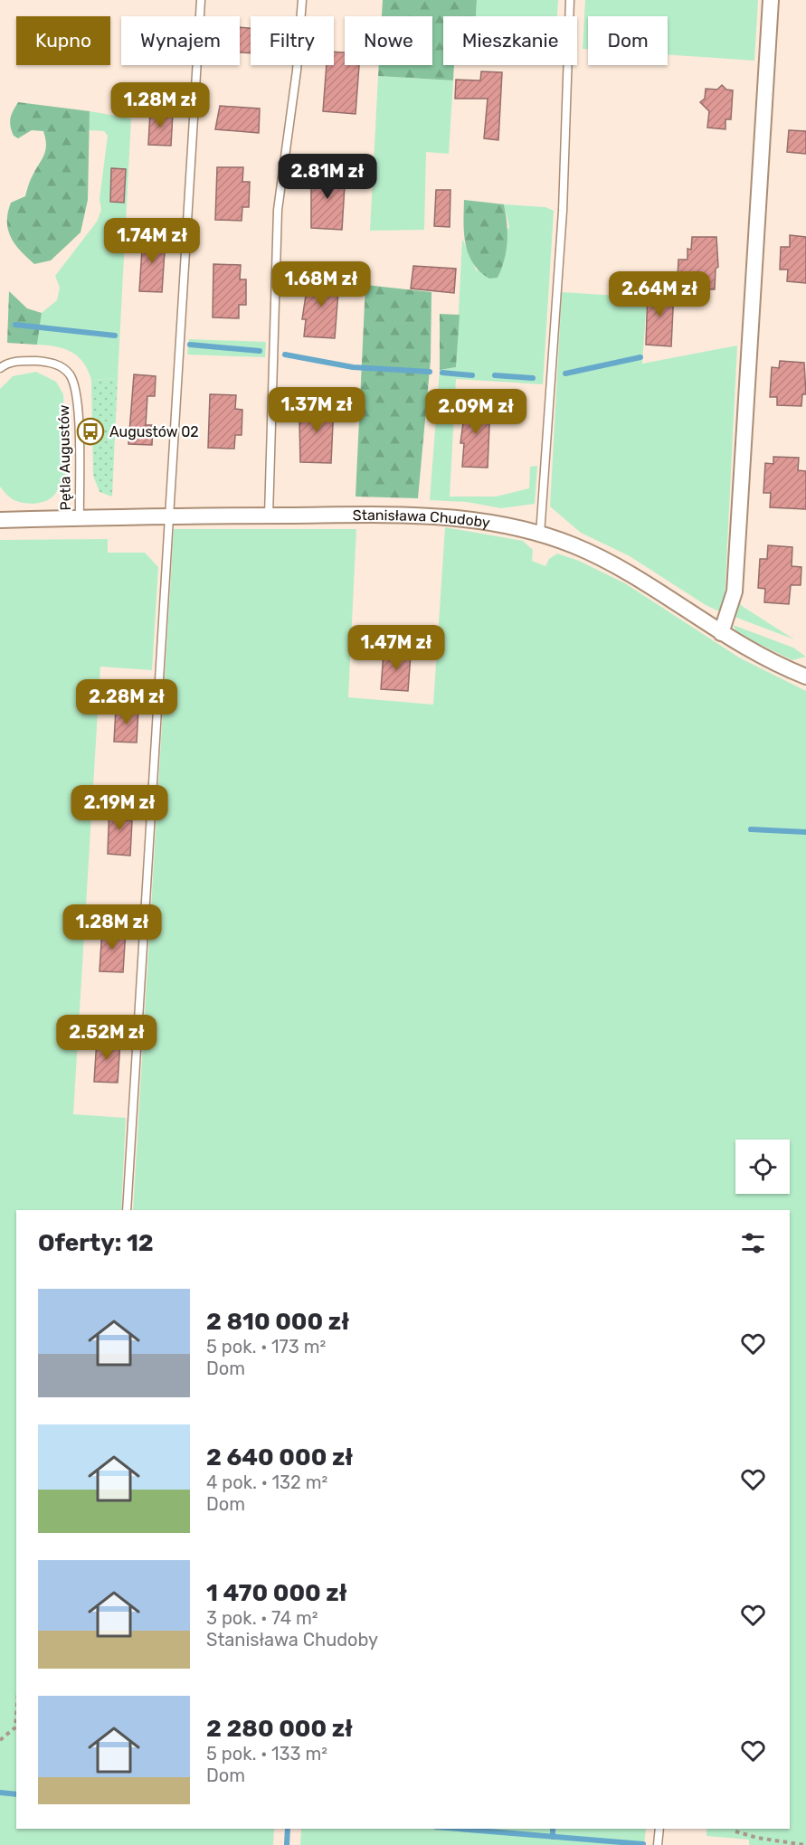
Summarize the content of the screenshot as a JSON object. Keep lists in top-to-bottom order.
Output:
{
  "streets": {
    "street": ["Stanisława Chudoby"],
    "lane": ["Pętla Augustów"]
  },
  "crossings": [
    ["Pętla Augustów", "Stanisława Chudoby"]
  ],
  "places": {
    "bus stop": ["Augustów 02"]
  },
  "page": {
    "chip": [
      "Kupno",
      "Wynajem",
      "Filtry",
      "Nowe",
      "Mieszkanie",
      "Dom"
    ],
    "price": [
      "1.28M zł",
      "2.81M zł",
      "1.74M zł",
      "1.68M zł",
      "2.64M zł",
      "1.37M zł",
      "2.09M zł",
      "1.47M zł",
      "2.28M zł",
      "2.19M zł",
      "1.28M zł",
      "2.52M zł"
    ],
    "heading": "Oferty: 12",
    "list": [
      {
        "name": "2 810 000 zł",
        "note": "5 pok. · 173 m² · Dom"
      },
      {
        "name": "2 640 000 zł",
        "note": "4 pok. · 132 m² · Dom"
      },
      {
        "name": "1 470 000 zł",
        "note": "3 pok. · 74 m² · Stanisława Chudoby"
      },
      {
        "name": "2 280 000 zł",
        "note": "5 pok. · 133 m² · Dom"
      }
    ]
  }
}
